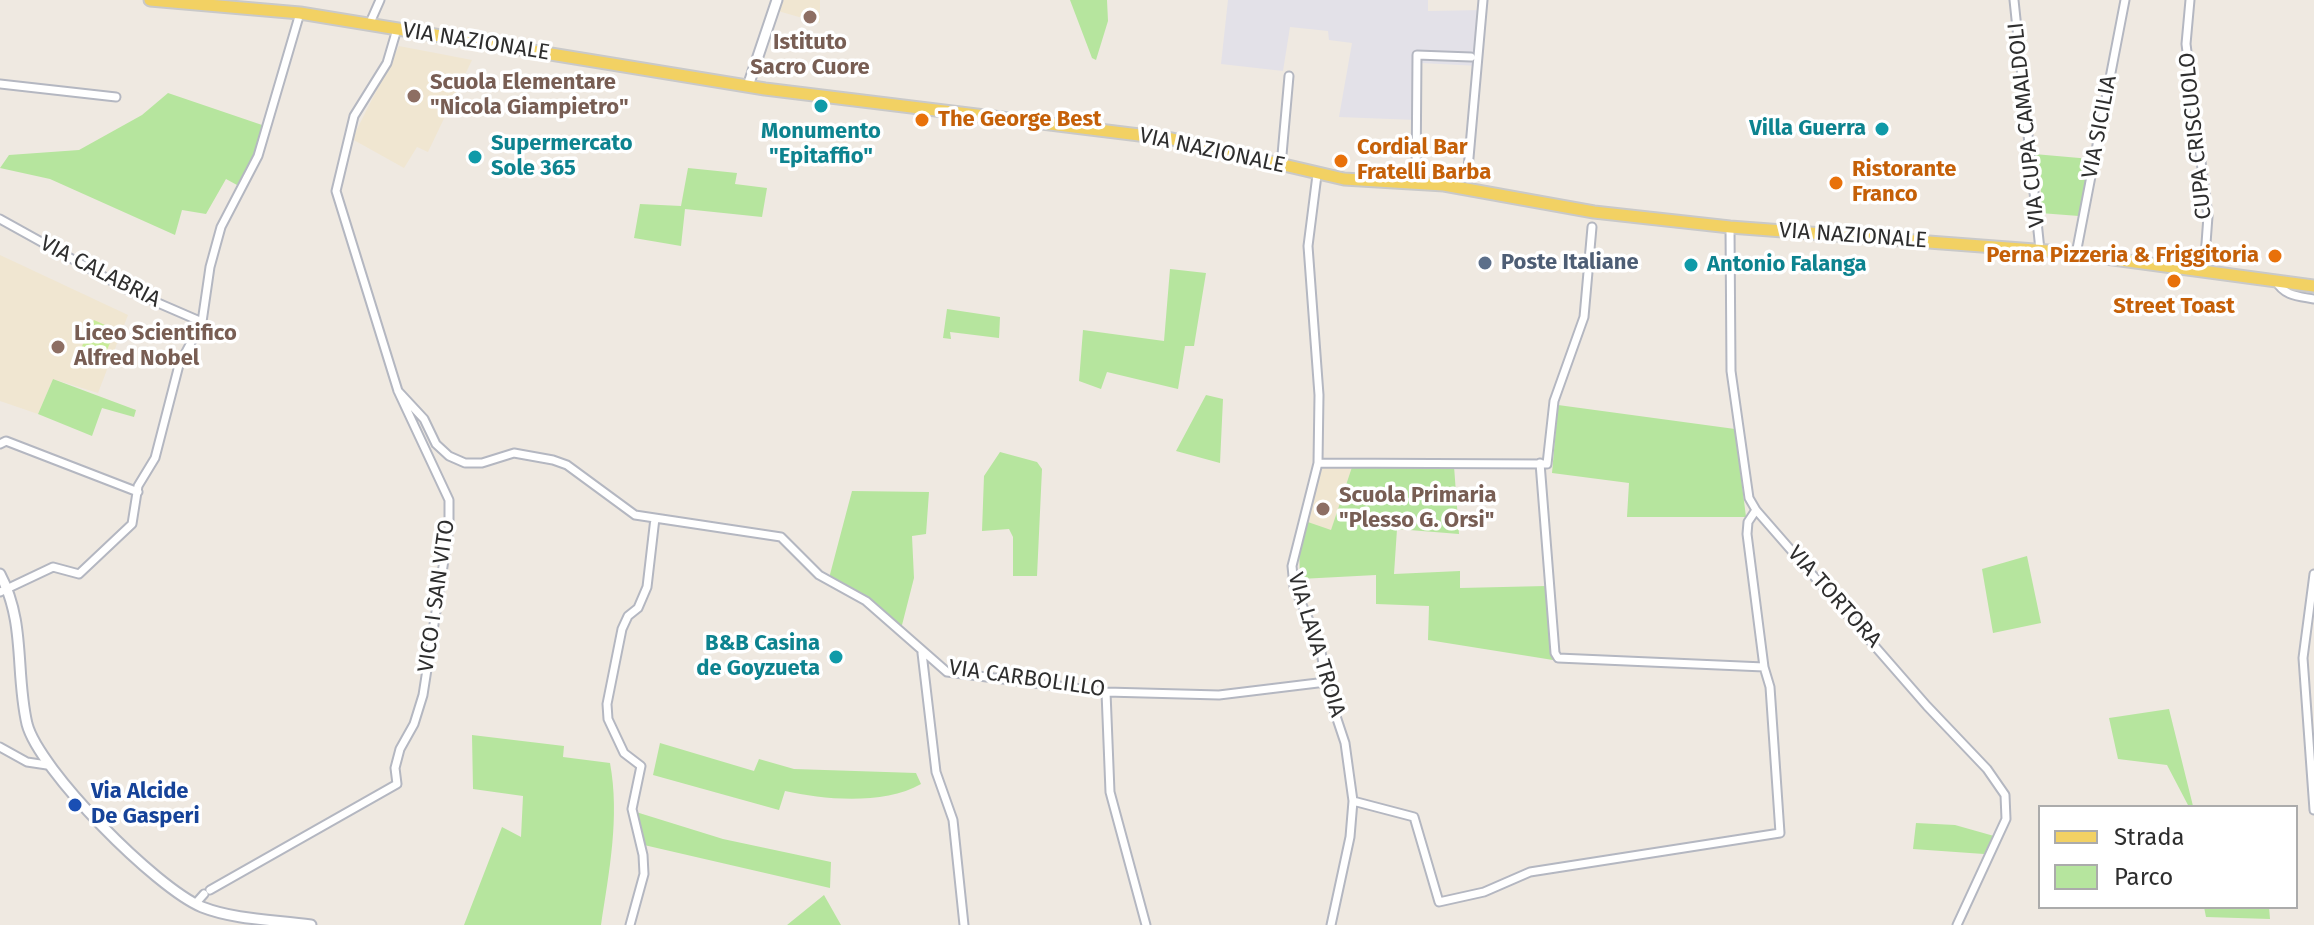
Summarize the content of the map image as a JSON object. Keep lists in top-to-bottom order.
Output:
{
  "streets": {
    "main road": ["VIA NAZIONALE"],
    "street": [
      "VIA CUPA CAMALDOLI",
      "VIA SICILIA",
      "CUPA CRISCUOLO",
      "VIA CALABRIA",
      "VICO I SAN VITO",
      "VIA TORTORA",
      "VIA LAVA TROIA",
      "VIA CARBOLILLO"
    ]
  },
  "crossings": [
    ["VIA NAZIONALE", "VIA CUPA CAMALDOLI"],
    ["VIA NAZIONALE", "VIA SICILIA"],
    ["VIA NAZIONALE", "CUPA CRISCUOLO"],
    ["VIA NAZIONALE", "VICO I SAN VITO"],
    ["VIA NAZIONALE", "VIA TORTORA"],
    ["VIA NAZIONALE", "VIA LAVA TROIA"],
    ["VICO I SAN VITO", "VIA CARBOLILLO"],
    ["VIA LAVA TROIA", "VIA CARBOLILLO"]
  ],
  "places": [
    "Istituto Sacro Cuore",
    "Scuola Elementare \"Nicola Giampietro\"",
    "Monumento \"Epitaffio\"",
    "The George Best",
    "Villa Guerra",
    "Supermercato Sole 365",
    "Cordial Bar Fratelli Barba",
    "Ristorante Franco",
    "Perna Pizzeria & Friggitoria",
    "Poste Italiane",
    "Antonio Falanga",
    "Street Toast",
    "Liceo Scientifico Alfred Nobel",
    "Scuola Primaria \"Plesso G. Orsi\"",
    "B&B Casina de Goyzueta",
    "Via Alcide De Gasperi"
  ],
  "legend": ["Strada", "Parco"]
}
